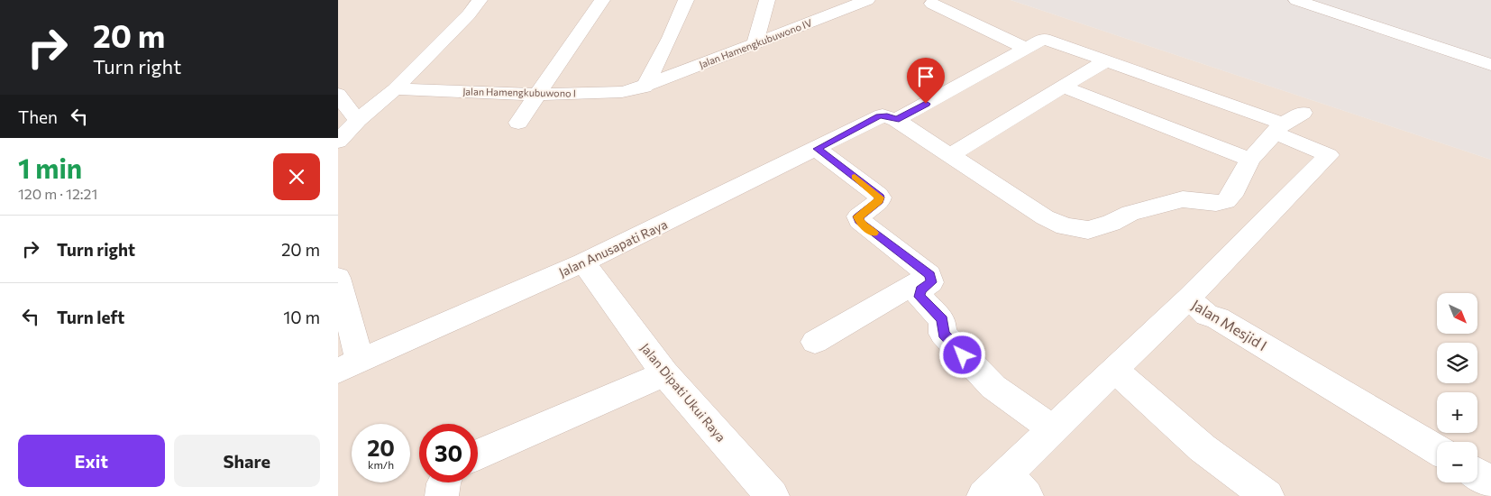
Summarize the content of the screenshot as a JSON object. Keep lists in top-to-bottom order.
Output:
{
  "streets": {
    "street": [
      "Jalan Hamengkubuwono IV",
      "Jalan Hamengkubuwono I",
      "Jalan Anusapati Raya",
      "Jalan Mesjid I",
      "Jalan Dipati Ukui Raya"
    ]
  },
  "crossings": [
    ["Jalan Hamengkubuwono IV", "Jalan Hamengkubuwono I"],
    ["Jalan Anusapati Raya", "Jalan Mesjid I"],
    ["Jalan Anusapati Raya", "Jalan Dipati Ukui Raya"]
  ],
  "north": "bottom right",
  "page": {
    "turn": ["20 m", "Turn right"],
    "then": "Then",
    "heading": ["1 min", "120 m · 12:21"],
    "list": [
      {
        "name": "Turn right",
        "value": "20 m"
      },
      {
        "name": "Turn left",
        "value": "10 m"
      }
    ],
    "map_buttons": ["+", "−"],
    "speed": "20 km/h",
    "limit": "30",
    "buttons": ["Exit", "Share"]
  }
}
